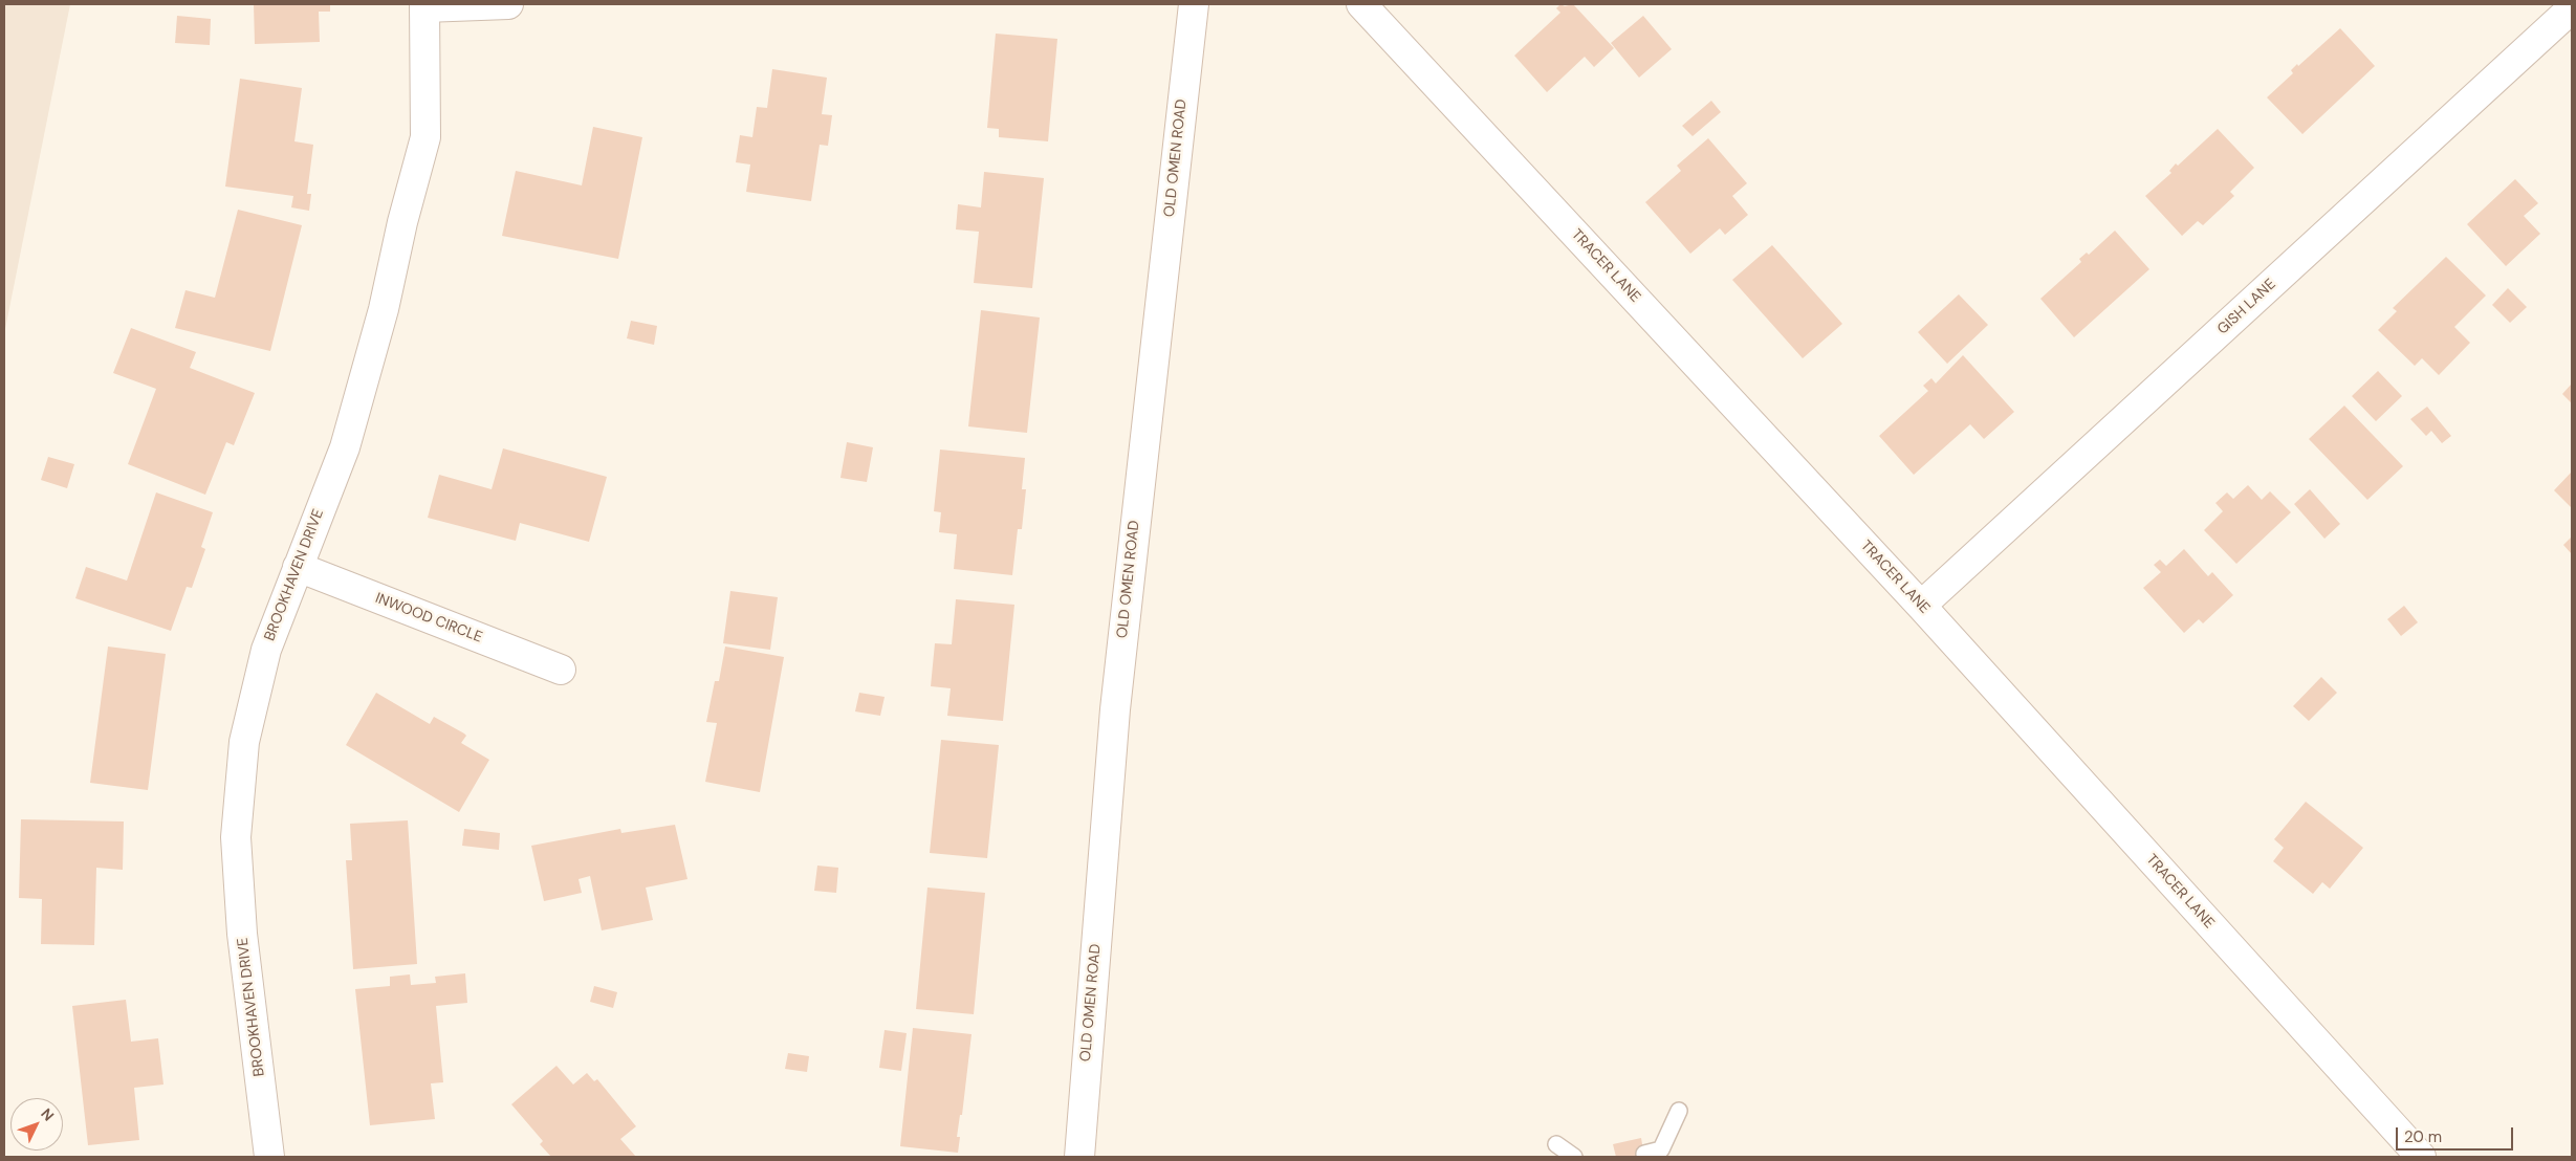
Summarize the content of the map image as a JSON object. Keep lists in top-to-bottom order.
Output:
{
  "streets": {
    "street": [
      "OLD OMEN ROAD",
      "TRACER LANE",
      "GISH LANE",
      "BROOKHAVEN DRIVE",
      "INWOOD CIRCLE"
    ]
  },
  "crossings": [
    ["TRACER LANE", "GISH LANE"],
    ["BROOKHAVEN DRIVE", "INWOOD CIRCLE"]
  ],
  "scale_bar": "20 m",
  "north": "top right"
}
